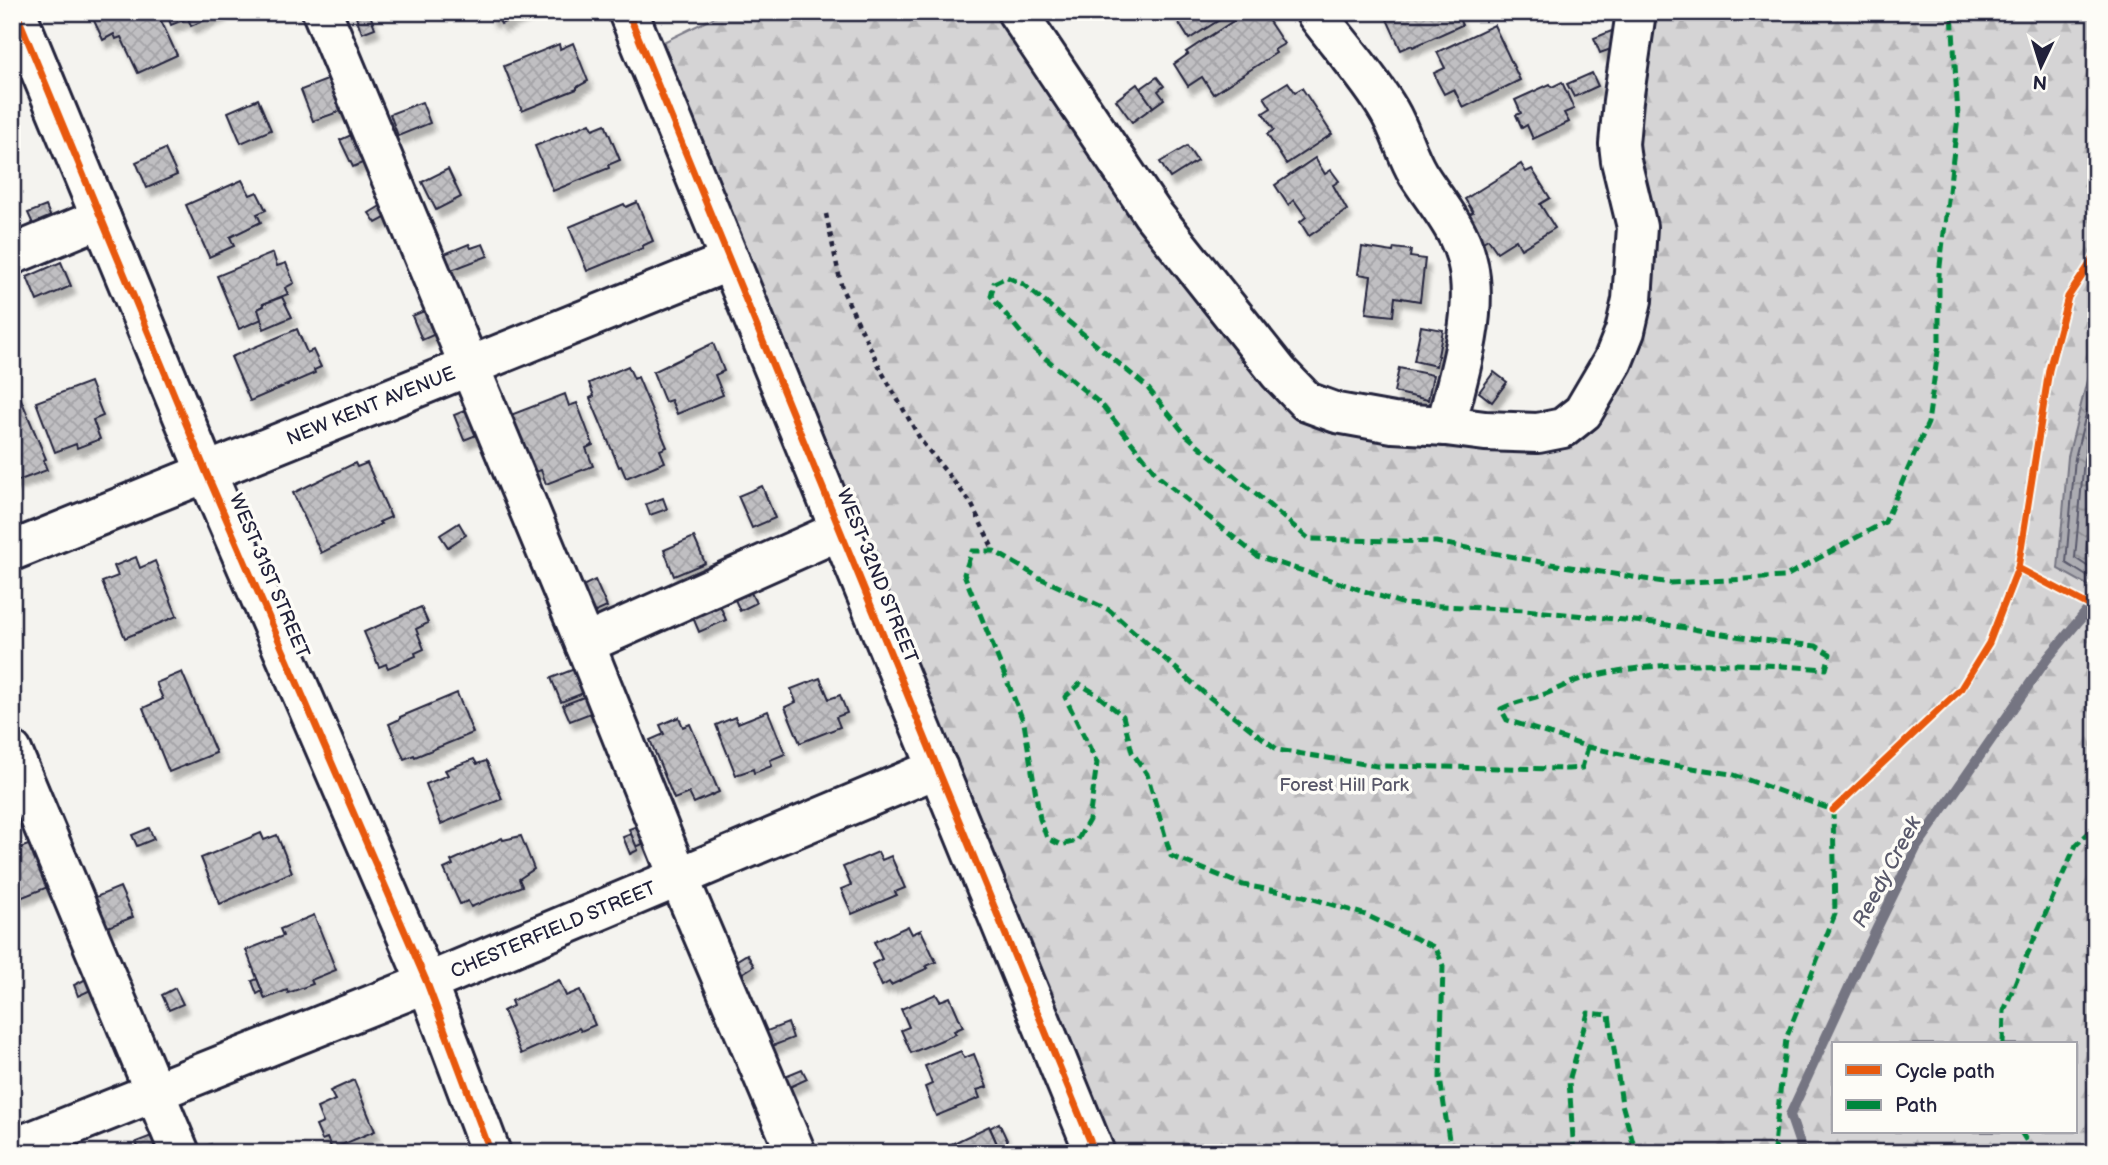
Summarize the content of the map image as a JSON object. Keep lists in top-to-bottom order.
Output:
{
  "streets": {
    "street": [
      "NEW KENT AVENUE",
      "WEST 31ST STREET",
      "WEST 32ND STREET",
      "CHESTERFIELD STREET"
    ]
  },
  "crossings": [
    ["NEW KENT AVENUE", "WEST 31ST STREET"],
    ["NEW KENT AVENUE", "WEST 32ND STREET"],
    ["WEST 31ST STREET", "CHESTERFIELD STREET"],
    ["WEST 32ND STREET", "CHESTERFIELD STREET"]
  ],
  "water": ["Reedy Creek"],
  "parks": ["Forest Hill Park"],
  "legend": ["Cycle path", "Path"],
  "north": "bottom"
}
